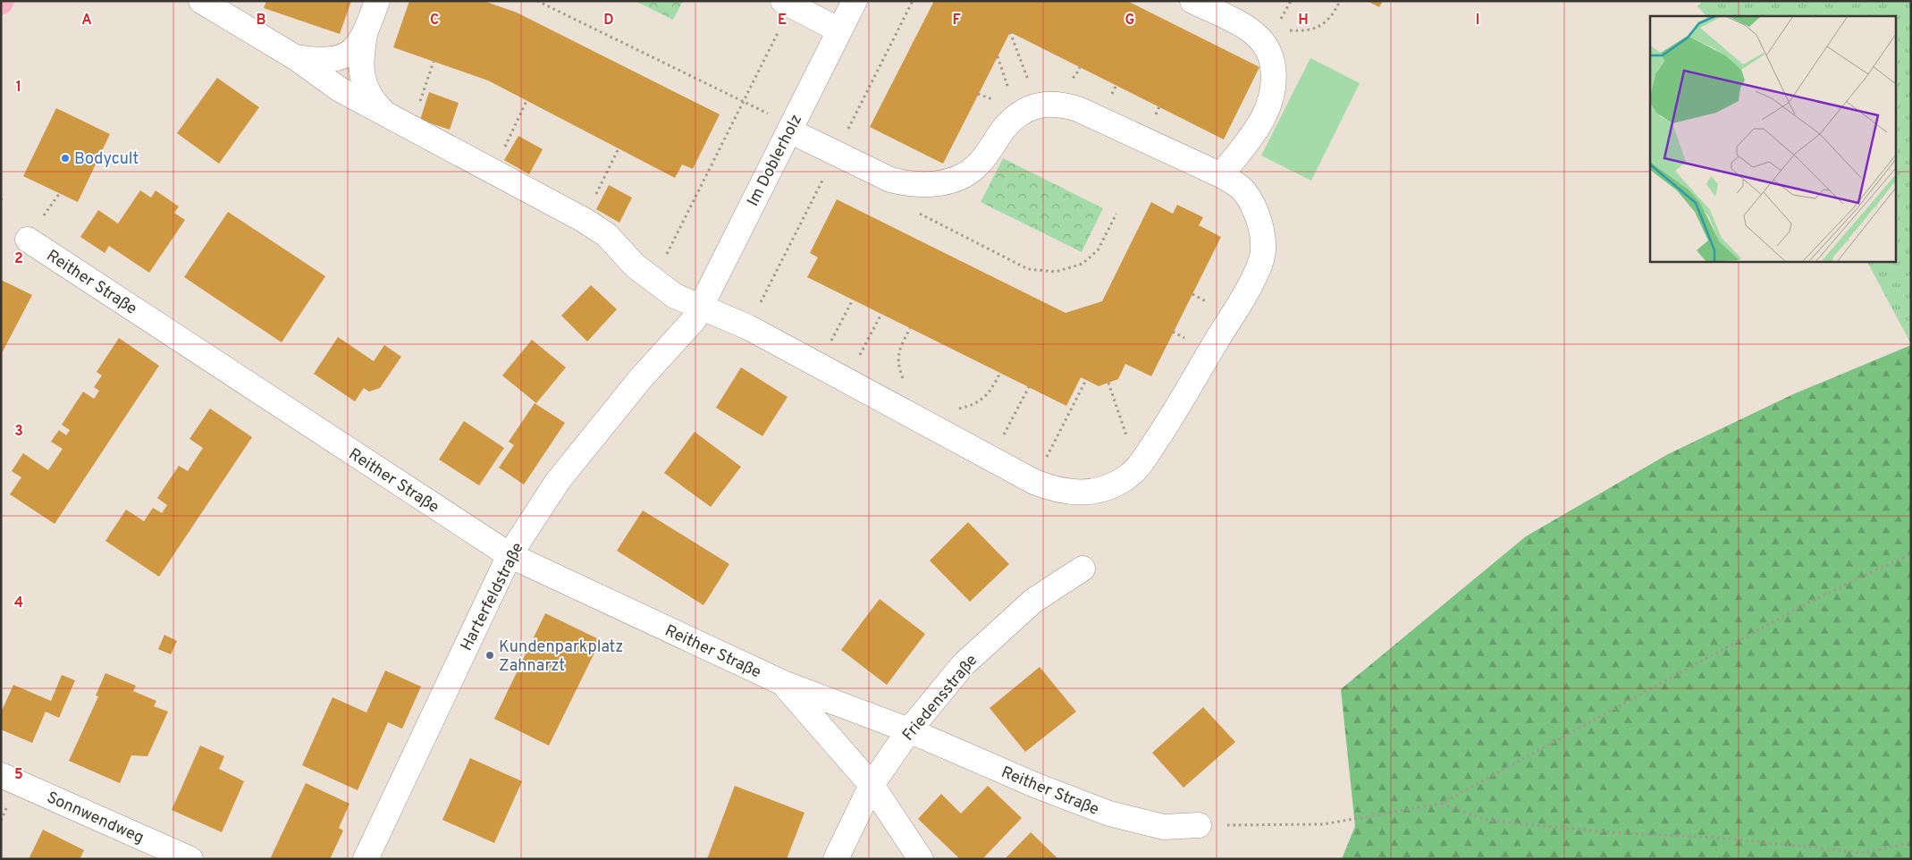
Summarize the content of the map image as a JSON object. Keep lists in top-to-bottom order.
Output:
{
  "streets": {
    "street": [
      "Im Doblerholz",
      "Reither Straße",
      "Harterfeldstraße",
      "Friedensstraße",
      "Sonnwendweg"
    ]
  },
  "crossings": [
    ["Im Doblerholz", "Harterfeldstraße"],
    ["Reither Straße", "Harterfeldstraße"],
    ["Reither Straße", "Friedensstraße"]
  ],
  "places": ["Bodycult", "Kundenparkplatz Zahnarzt"],
  "grid": {
    "columns": [
      "A",
      "B",
      "C",
      "D",
      "E",
      "F",
      "G",
      "H",
      "I"
    ],
    "rows": [
      "1",
      "2",
      "3",
      "4",
      "5"
    ]
  }
}
